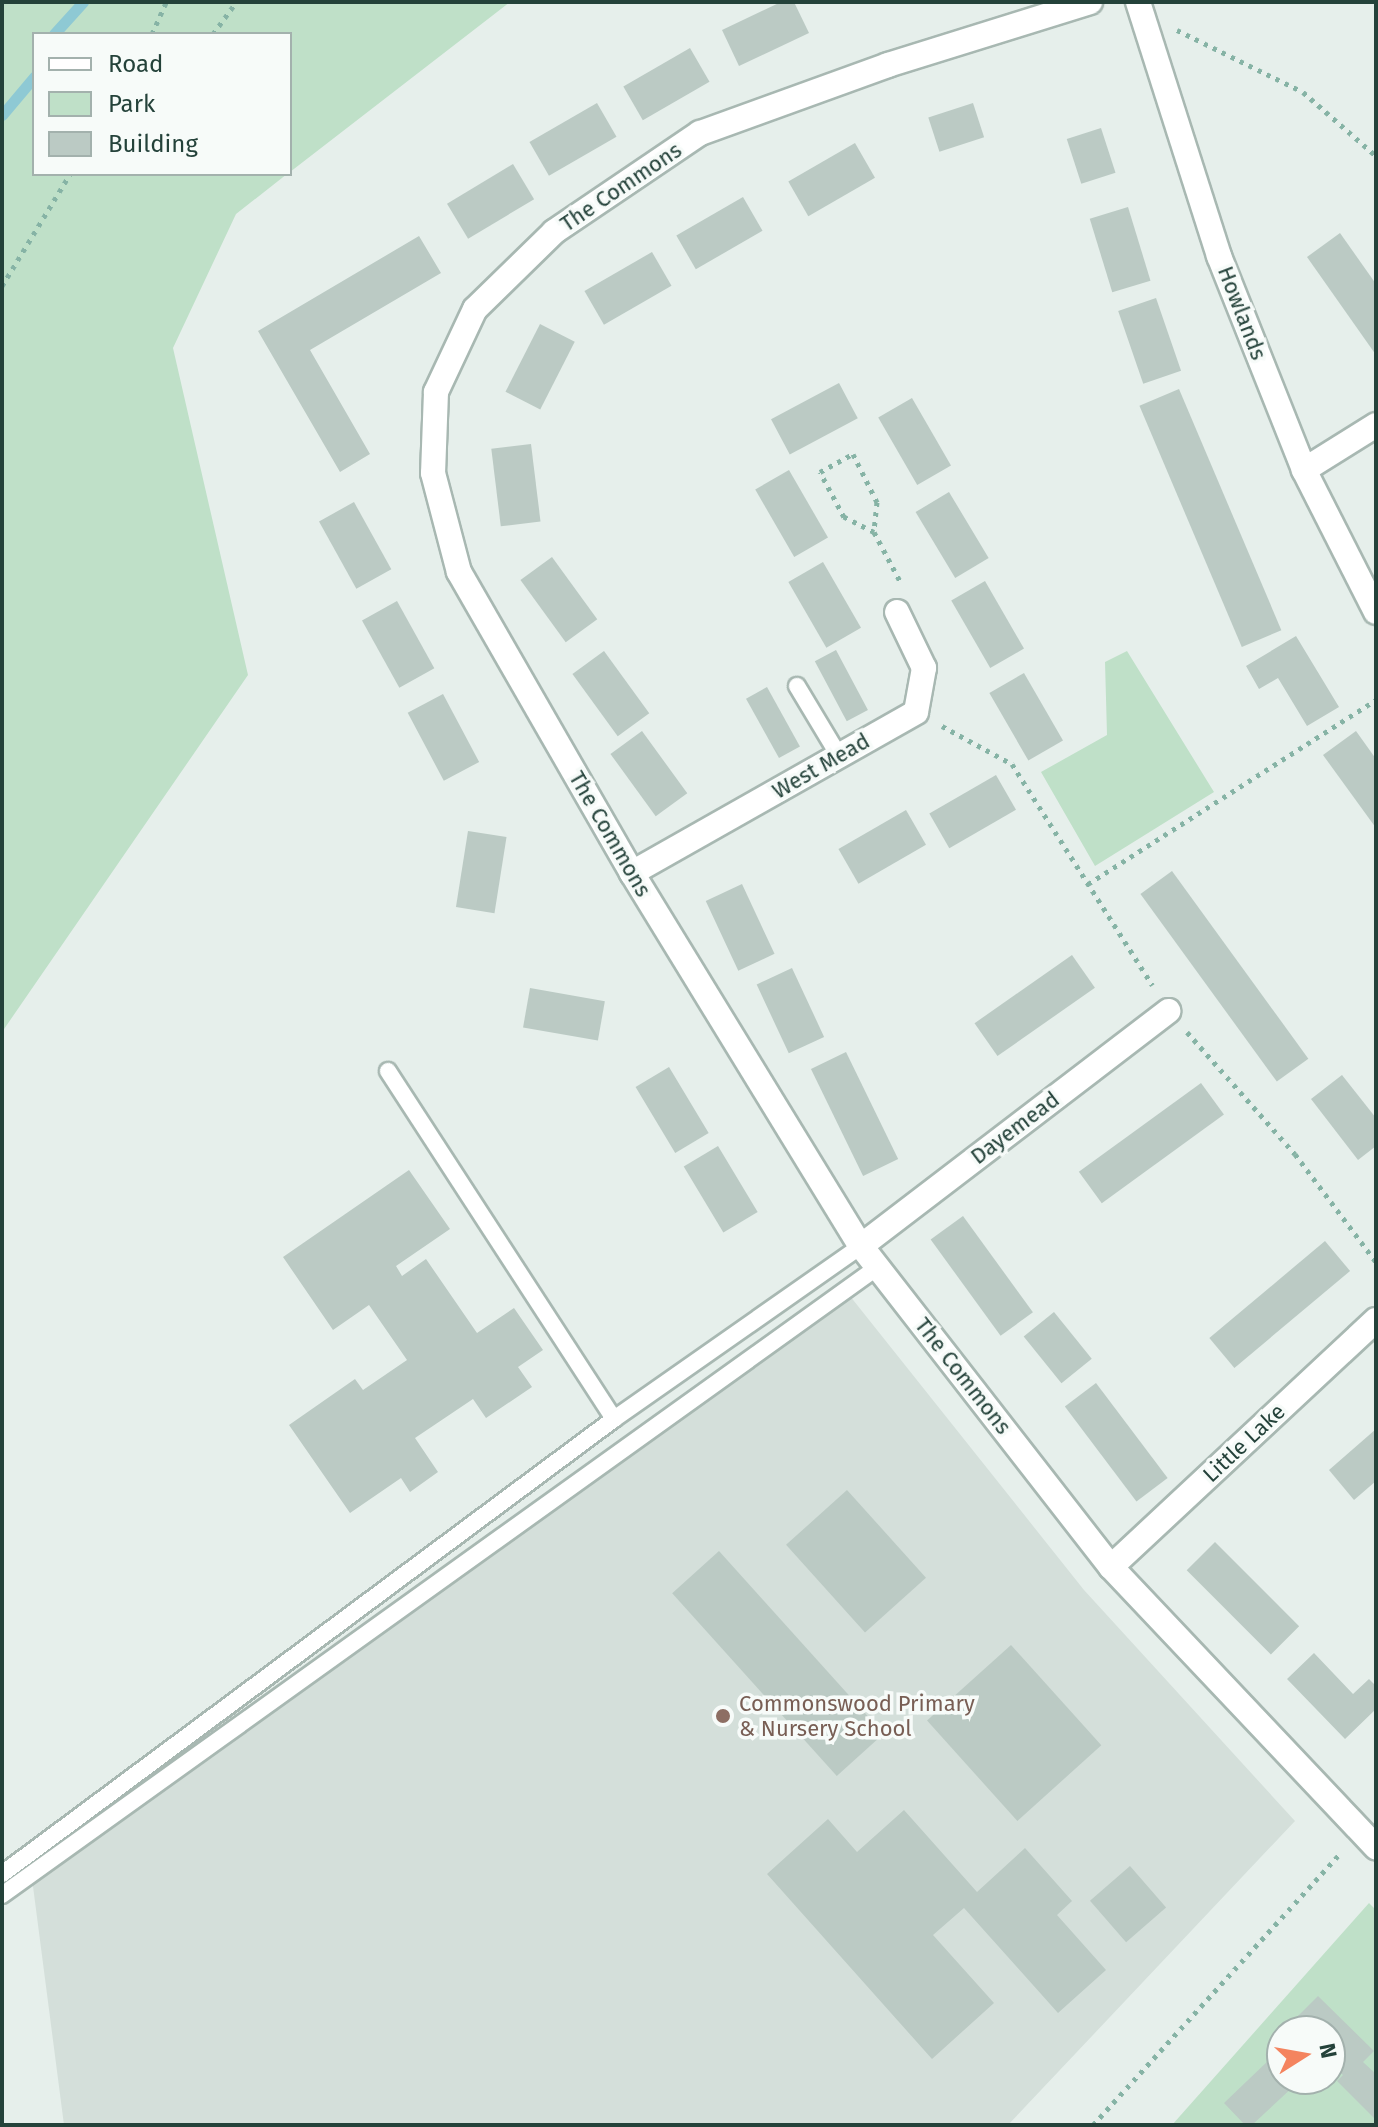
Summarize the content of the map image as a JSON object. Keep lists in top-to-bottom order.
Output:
{
  "streets": {
    "street": [
      "The Commons",
      "Howlands",
      "West Mead",
      "Dayemead",
      "Little Lake"
    ]
  },
  "crossings": [
    ["The Commons", "West Mead"],
    ["The Commons", "Dayemead"],
    ["The Commons", "Little Lake"]
  ],
  "places": ["Commonswood Primary & Nursery School"],
  "legend": ["Road", "Park", "Building"],
  "north": "right"
}
